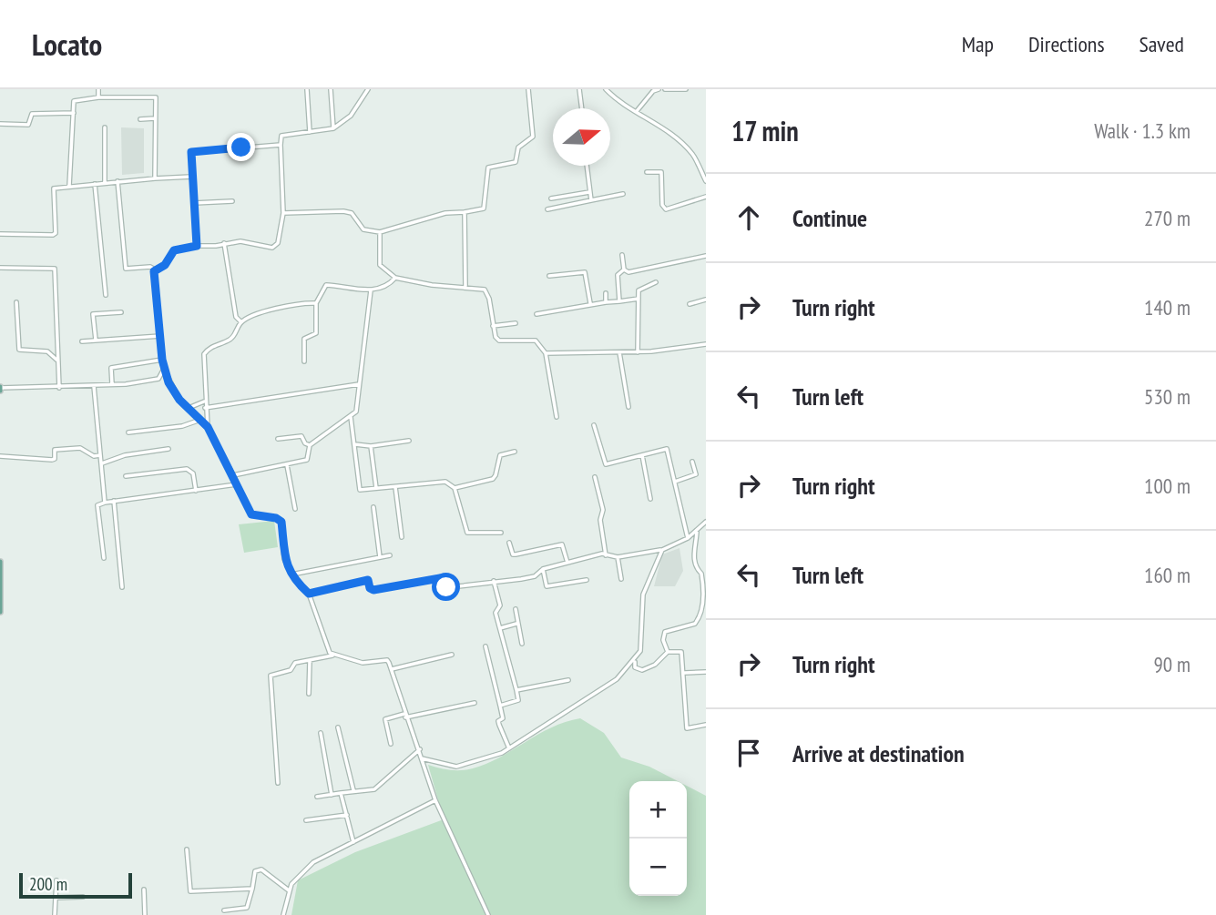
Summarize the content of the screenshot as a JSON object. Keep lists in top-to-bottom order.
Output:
{
  "scale_bar": "200 m",
  "north": "right",
  "page": {
    "header": "Locato",
    "nav": ["Map", "Directions", "Saved"],
    "heading": ["17 min", "Walk · 1.3 km"],
    "list": [
      ["Continue", "270 m"],
      ["Turn right", "140 m"],
      ["Turn left", "530 m"],
      ["Turn right", "100 m"],
      ["Turn left", "160 m"],
      ["Turn right", "90 m"],
      "Arrive at destination"
    ],
    "map_buttons": ["+", "−"],
    "scale": "200 m"
  }
}
